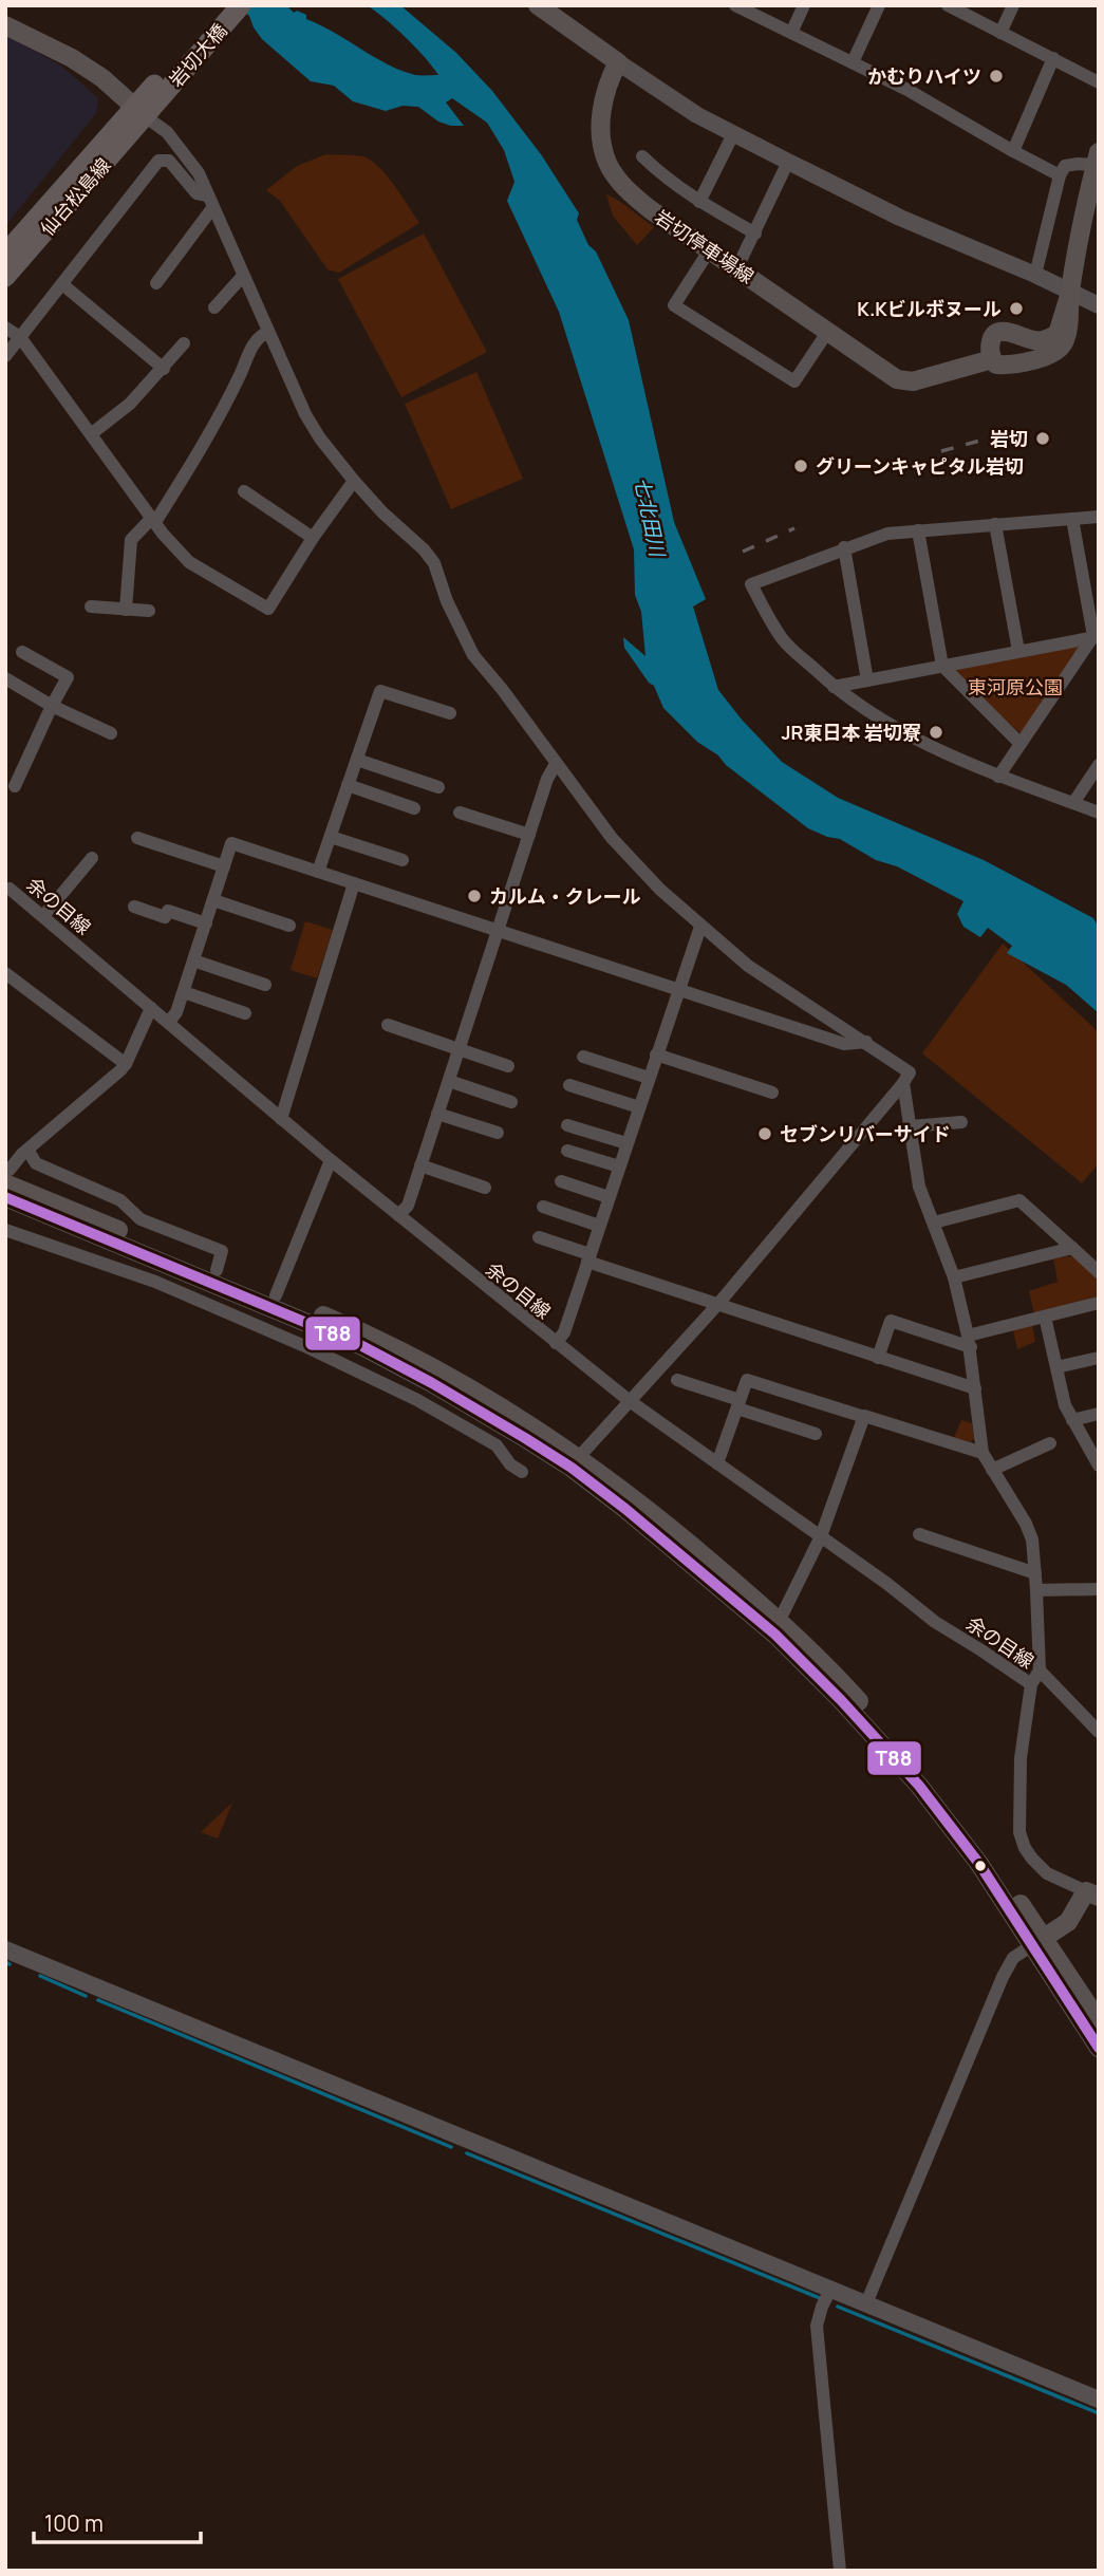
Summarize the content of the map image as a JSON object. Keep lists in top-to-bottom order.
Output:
{
  "streets": {
    "main road": ["岩切大橋", "仙台松島線", "岩切停車場線"],
    "street": ["余の目線"]
  },
  "crossings": [
    ["岩切大橋", "仙台松島線"]
  ],
  "water": ["七北田川"],
  "parks": ["東河原公園"],
  "places": [
    "かむりハイツ",
    "K.Kビルボヌール",
    "岩切",
    "グリーンキャピタル岩切",
    "JR東日本 岩切寮",
    "カルム・クレール",
    "セブンリバーサイド"
  ],
  "lines": ["transit line T88"],
  "scale_bar": "100 m"
}
